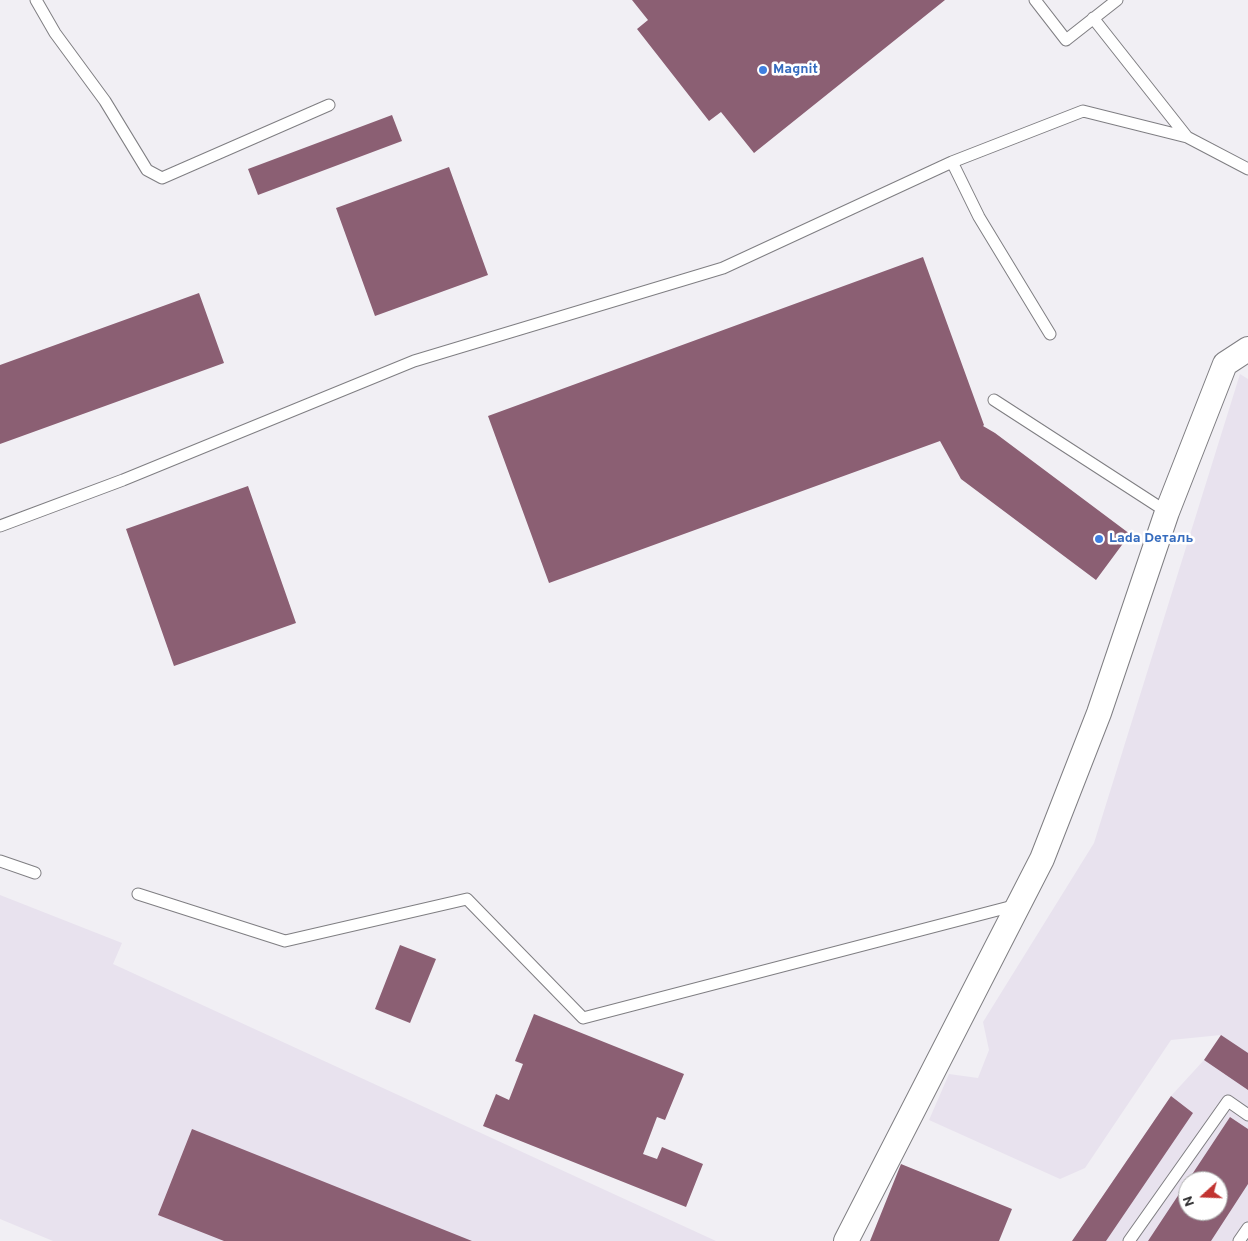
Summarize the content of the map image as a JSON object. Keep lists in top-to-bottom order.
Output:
{
  "places": ["Magnit", "Lada Dеталь"],
  "north": "left"
}
